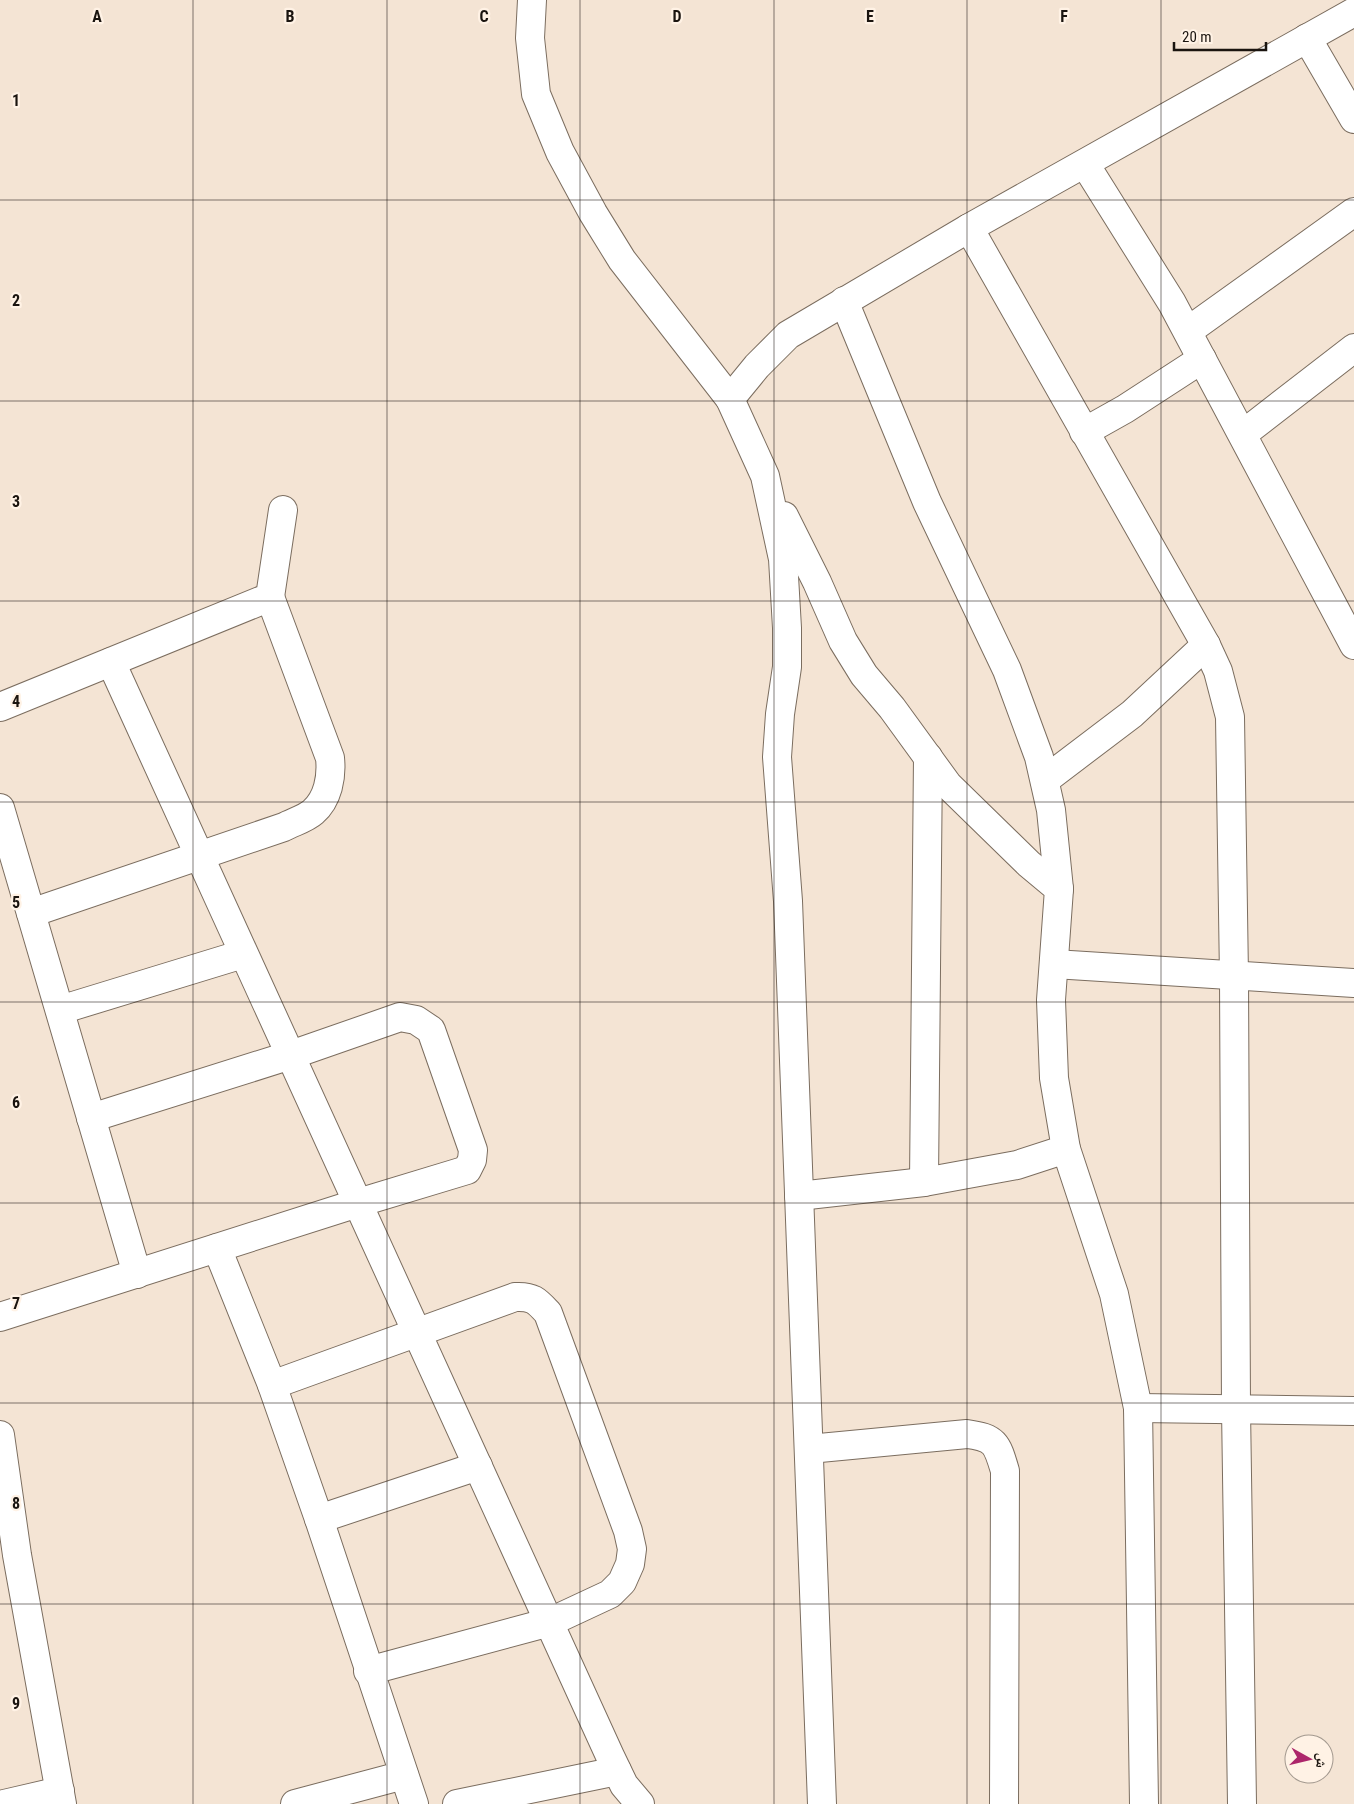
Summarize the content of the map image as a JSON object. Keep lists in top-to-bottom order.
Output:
{
  "scale_bar": "20 m",
  "north": "right",
  "grid": {
    "columns": [
      "A",
      "B",
      "C",
      "D",
      "E",
      "F"
    ],
    "rows": [
      "1",
      "2",
      "3",
      "4",
      "5",
      "6",
      "7",
      "8",
      "9"
    ]
  }
}
